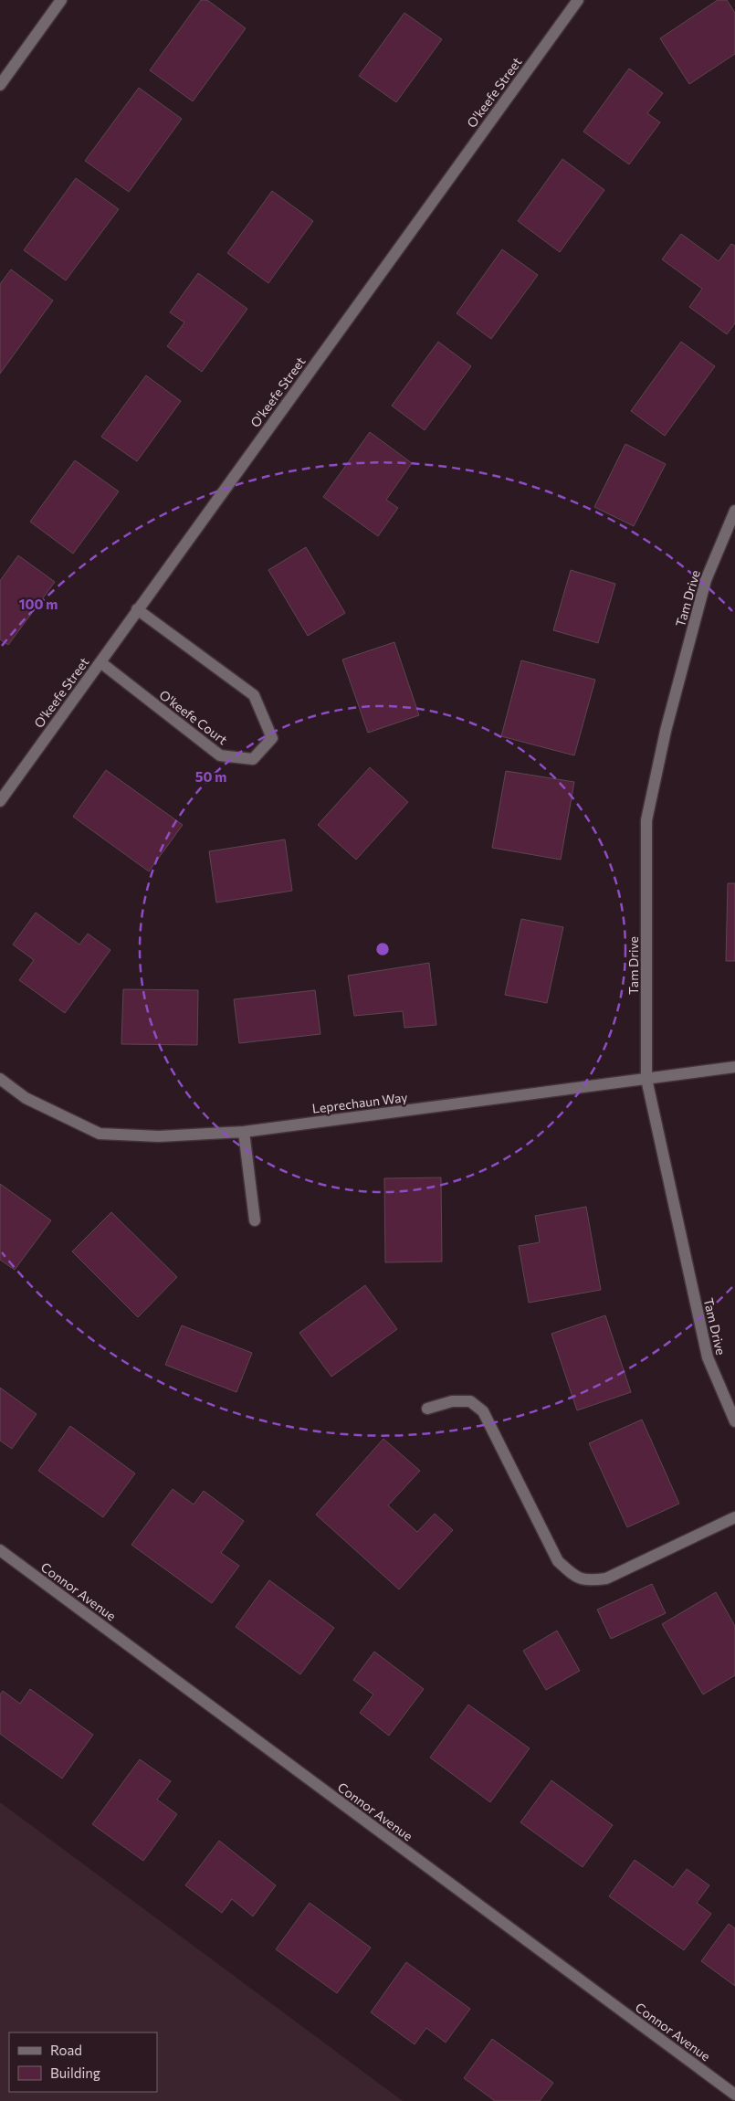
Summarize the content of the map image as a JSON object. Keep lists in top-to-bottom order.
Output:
{
  "streets": {
    "street": [
      "O'keefe Street",
      "Tam Drive",
      "O'keefe Court",
      "Leprechaun Way",
      "Connor Avenue"
    ]
  },
  "crossings": [
    ["O'keefe Street", "O'keefe Court"],
    ["Tam Drive", "Leprechaun Way"]
  ],
  "legend": ["Road", "Building"],
  "rings": ["100 m", "50 m"]
}
